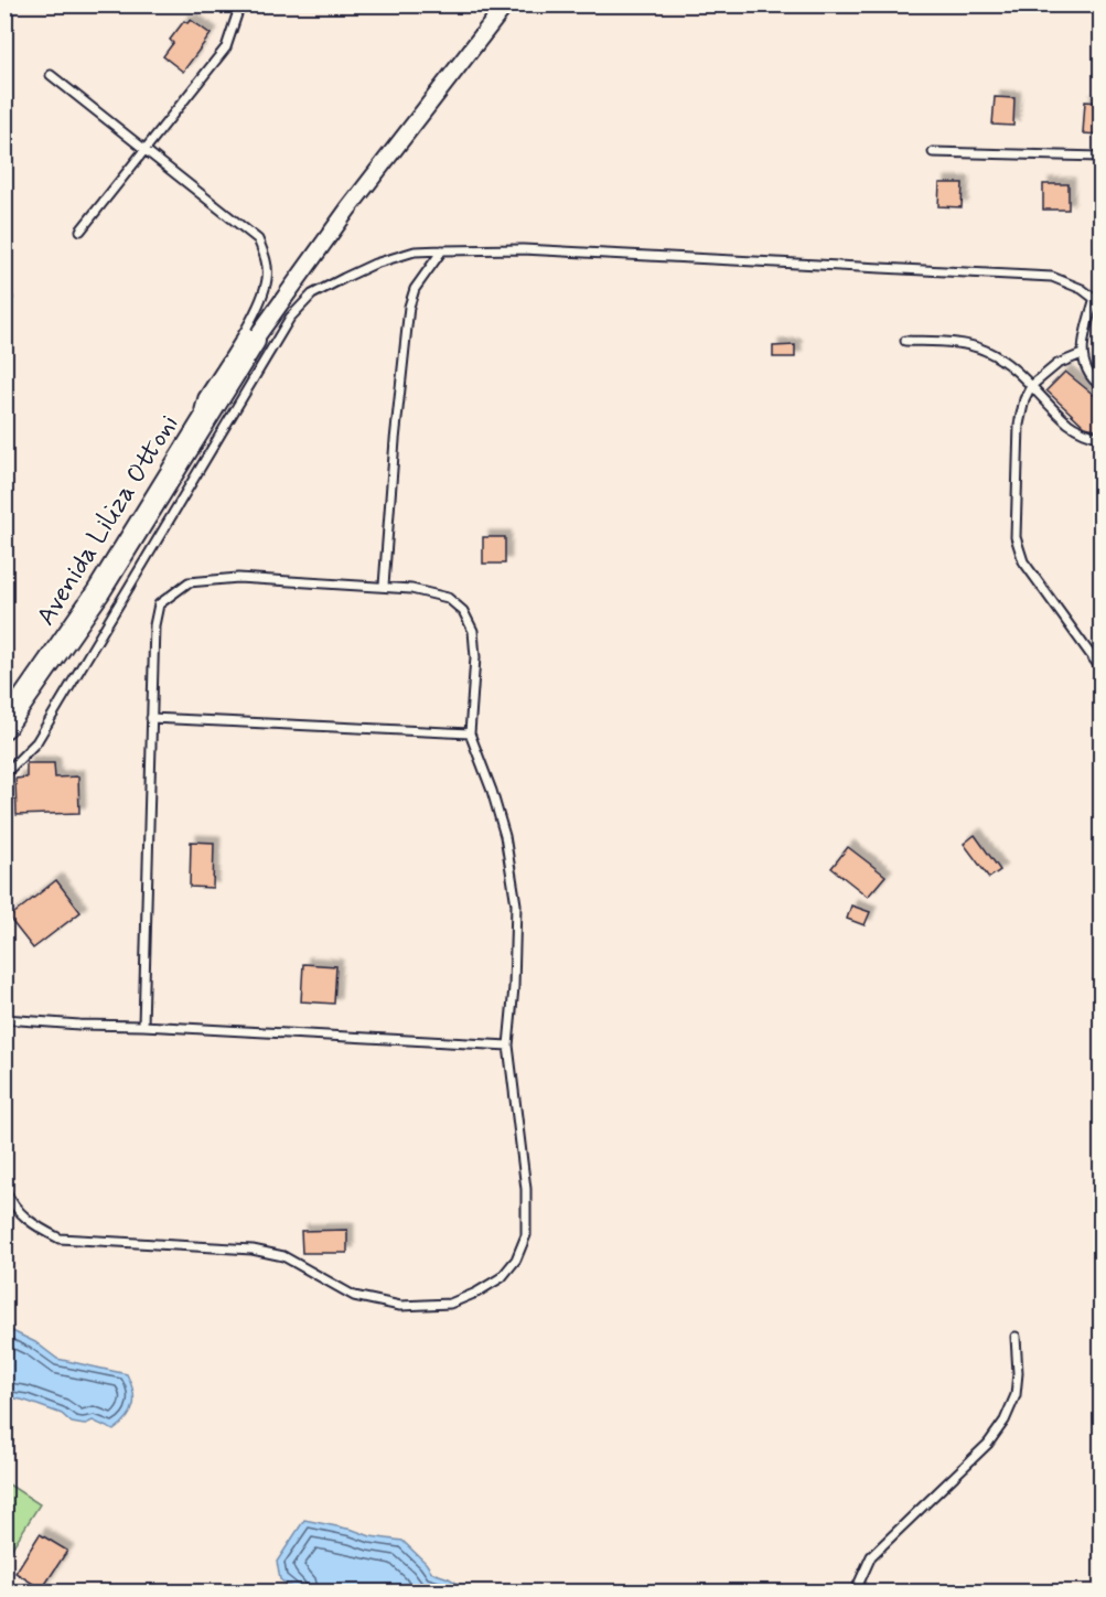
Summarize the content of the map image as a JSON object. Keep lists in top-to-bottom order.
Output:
{
  "streets": {
    "street": ["Avenida Liliza Ottoni"]
  }
}
